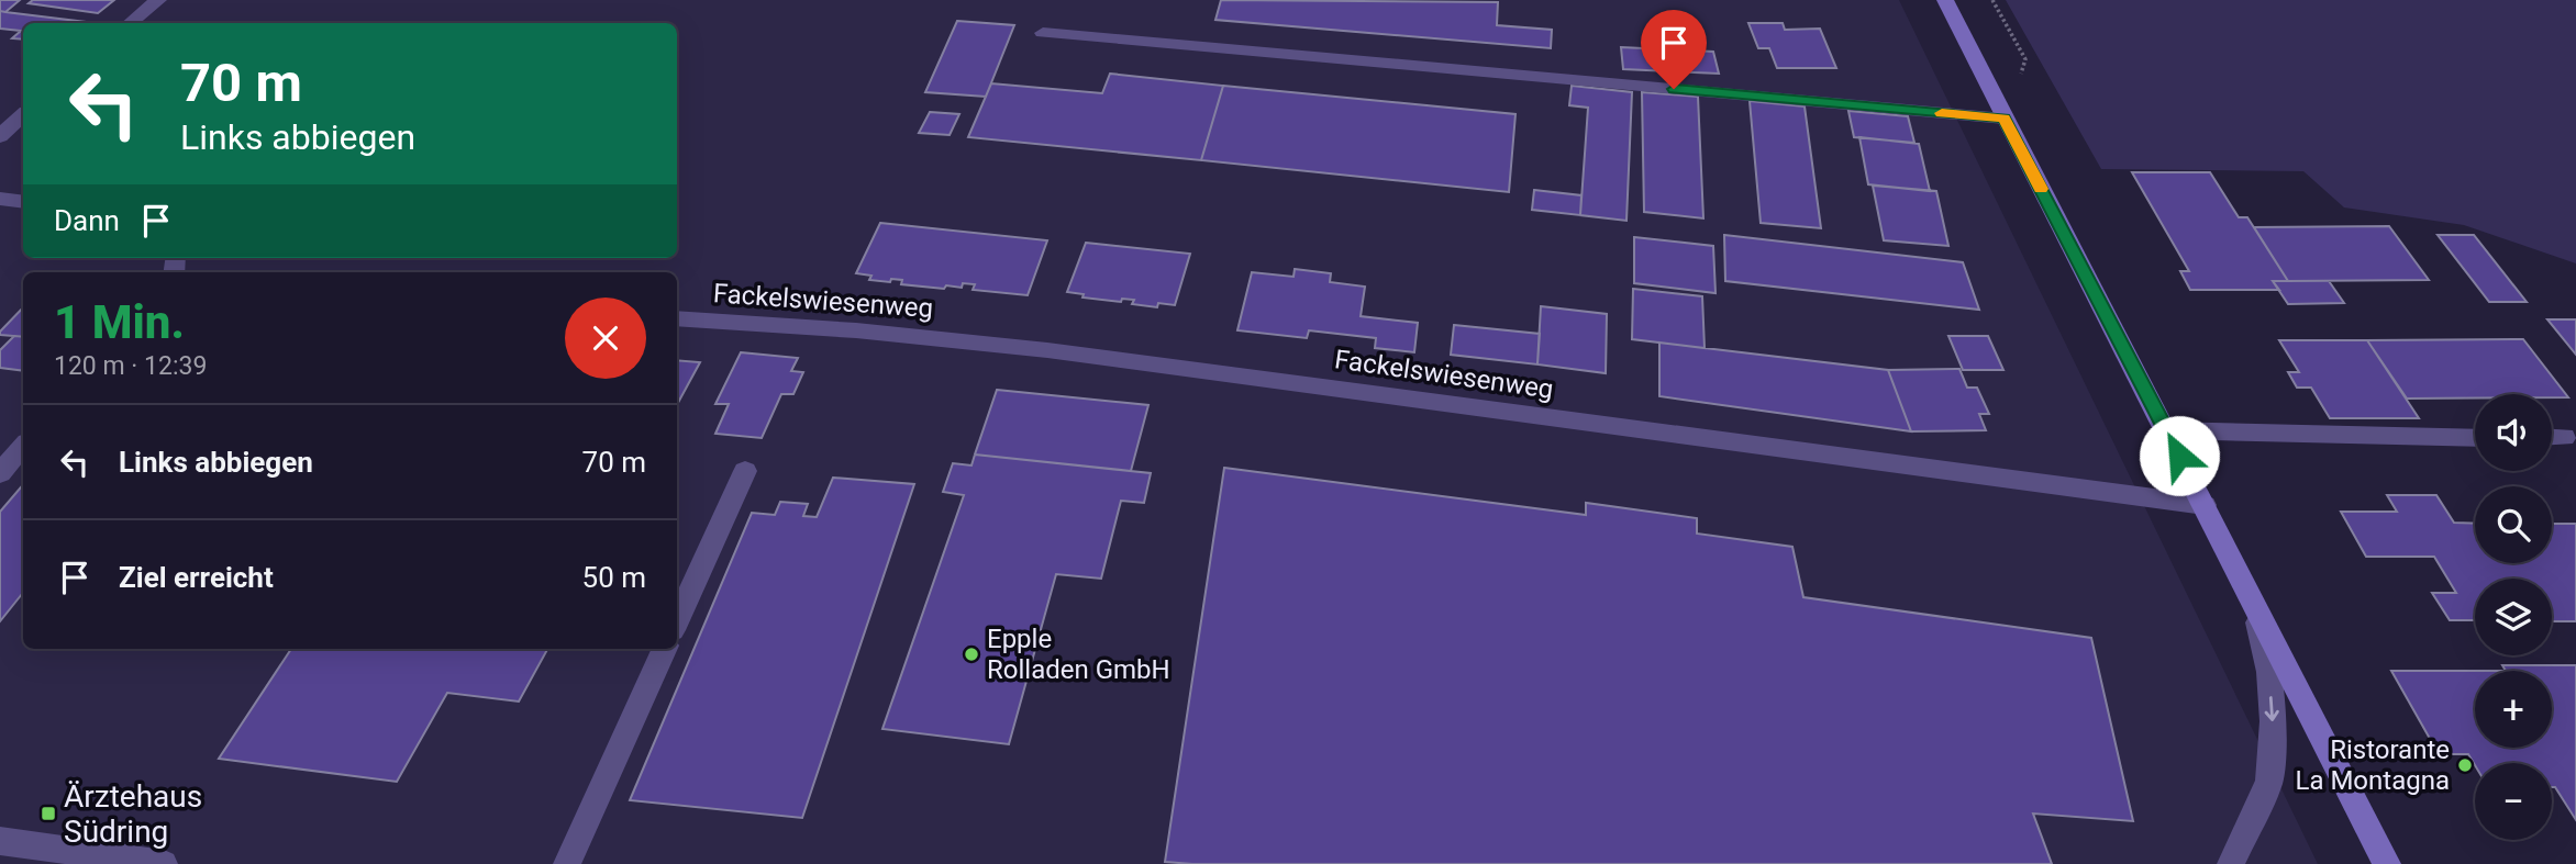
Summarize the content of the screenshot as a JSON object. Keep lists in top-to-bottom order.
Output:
{
  "streets": {
    "street": ["Fackelswiesenweg"]
  },
  "places": {
    "other": ["Epple Rolladen GmbH", "Ristorante La Montagna"],
    "transit": ["Ärztehaus Südring"]
  },
  "page": {
    "turn": ["70 m", "Links abbiegen"],
    "then": "Dann",
    "heading": ["1 Min.", "120 m · 12:39"],
    "map_buttons": ["+", "−"],
    "list": [
      {
        "name": "Links abbiegen",
        "value": "70 m"
      },
      {
        "name": "Ziel erreicht",
        "value": "50 m"
      }
    ]
  }
}
